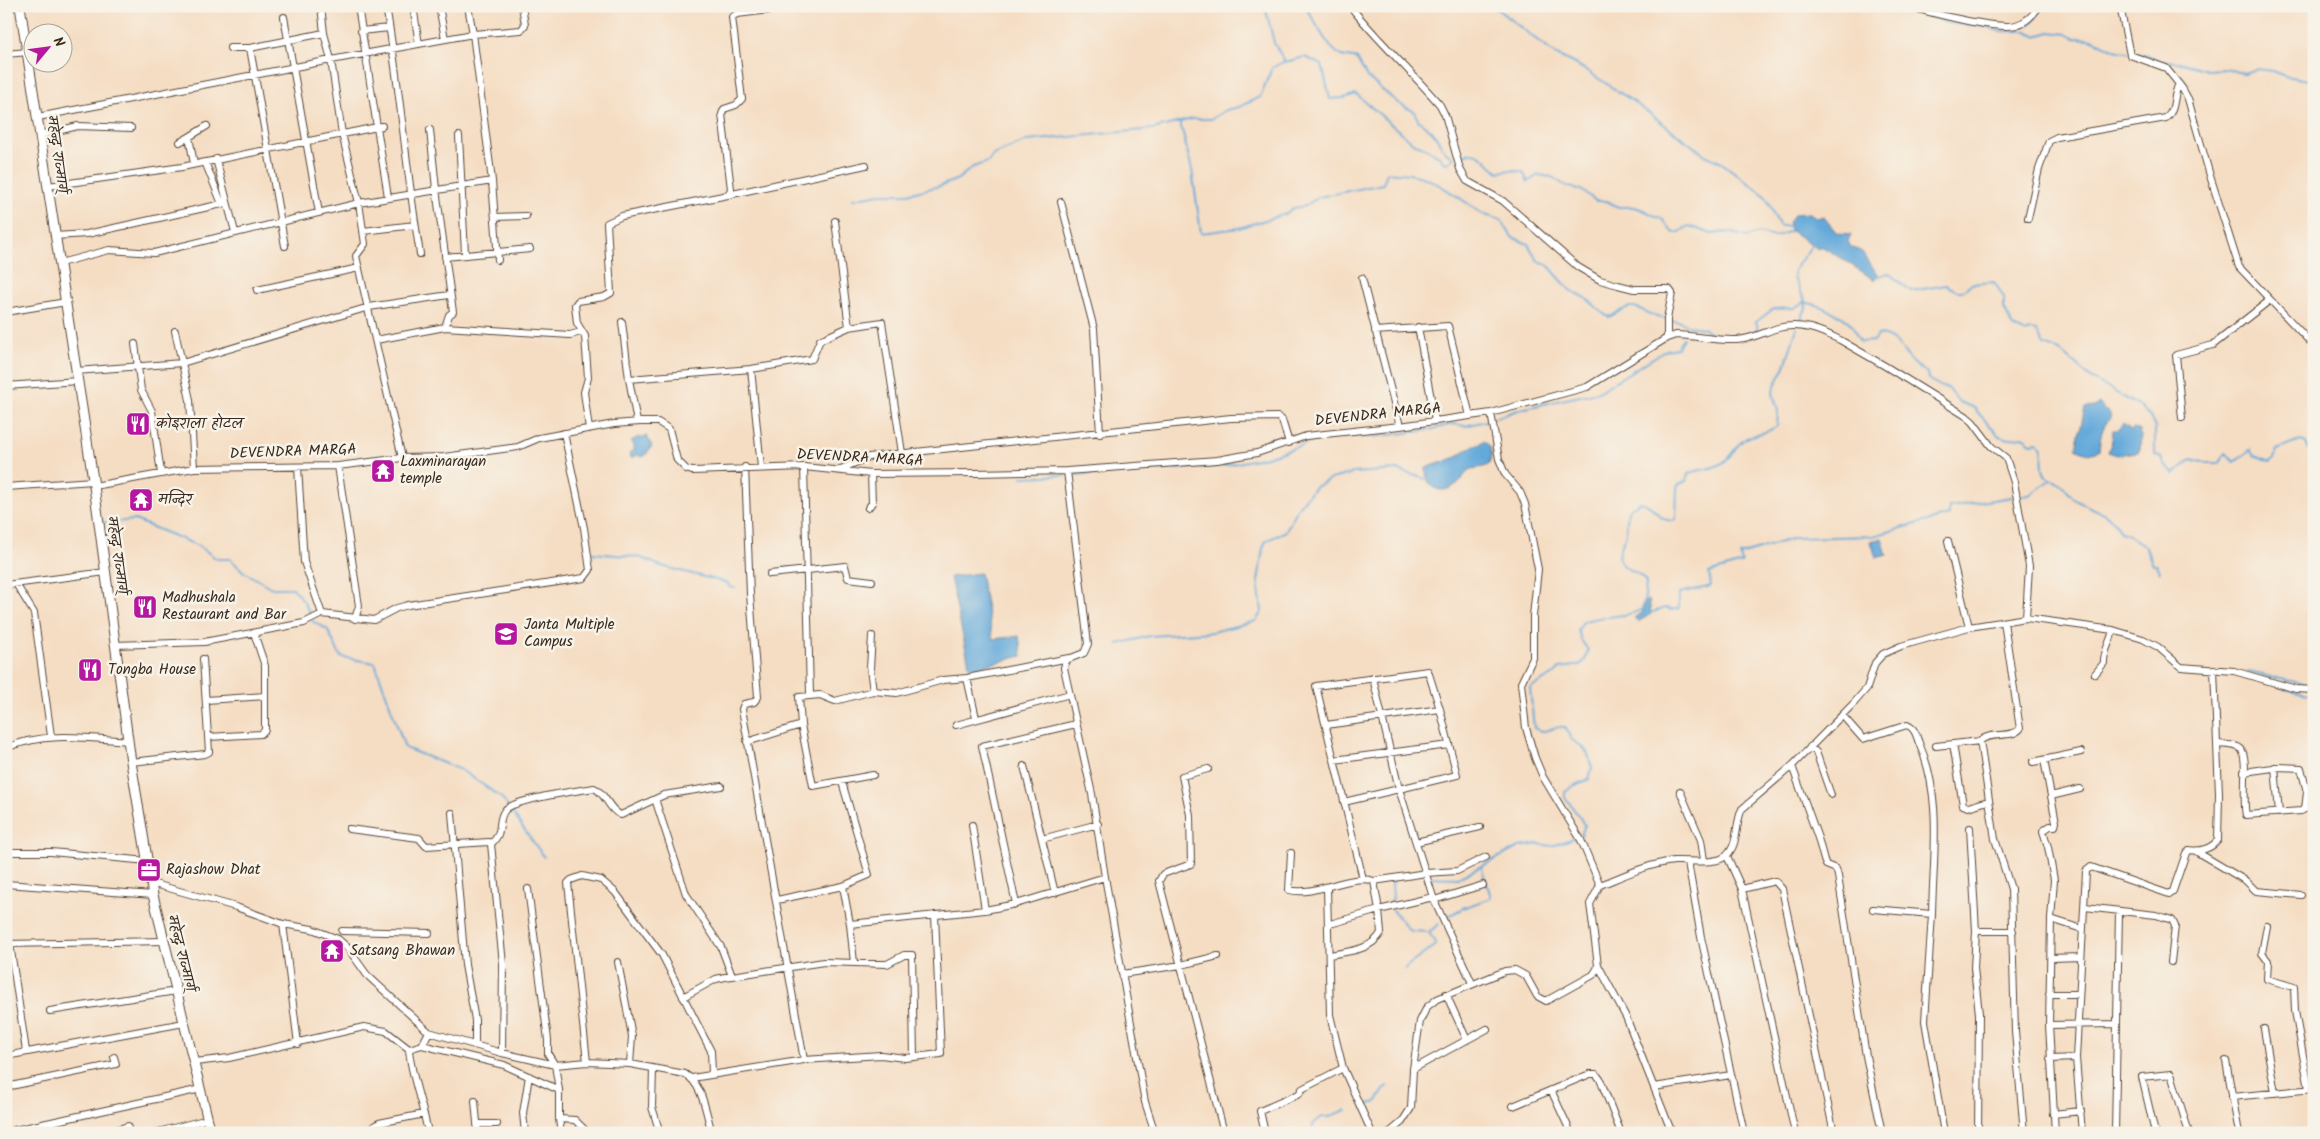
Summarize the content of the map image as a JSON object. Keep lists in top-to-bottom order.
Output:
{
  "streets": {
    "highway": ["महेन्द्र राज्मार्ग्"],
    "street": ["DEVENDRA MARGA"]
  },
  "crossings": [
    ["महेन्द्र राज्मार्ग्", "DEVENDRA MARGA"]
  ],
  "places": {
    "restaurant": ["कोइराला होटल", "Madhushala Restaurant and Bar", "Tongba House"],
    "temple": ["Laxminarayan temple", "मन्दिर", "Satsang Bhawan"],
    "school or university": ["Janta Multiple Campus"],
    "office": ["Rajashow Dhat"]
  },
  "north": "top right"
}
